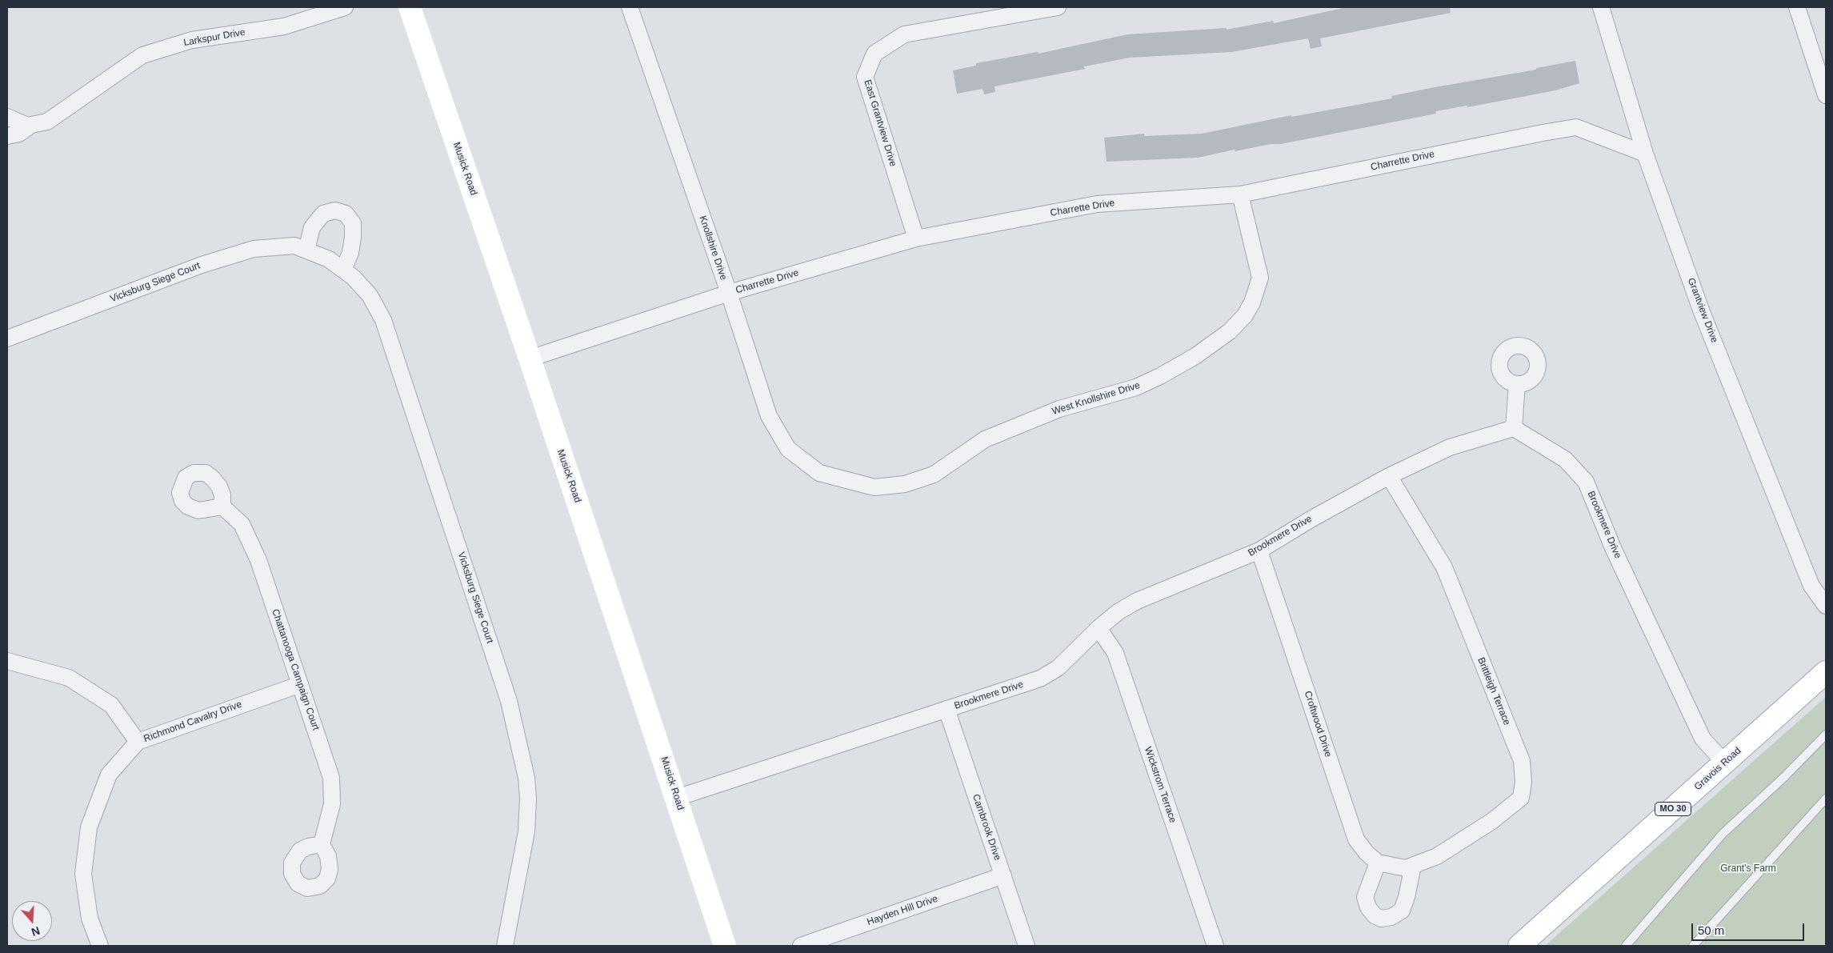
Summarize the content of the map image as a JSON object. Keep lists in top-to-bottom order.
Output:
{
  "streets": {
    "street": [
      "Larkspur Drive",
      "East Grantview Drive",
      "Charrette Drive",
      "Musick Road",
      "Knollshire Drive",
      "Vicksburg Siege Court",
      "Grantview Drive",
      "West Knollshire Drive",
      "Brookmere Drive",
      "Chattanooga Campaign Court",
      "Brittleigh Terrace",
      "Richmond Cavalry Drive",
      "Croftwood Drive",
      "Gravois Road",
      "Wickstrom Terrace",
      "MO 30",
      "Cambrook Drive",
      "Hayden Hill Drive"
    ]
  },
  "crossings": [
    ["East Grantview Drive", "Charrette Drive"],
    ["Charrette Drive", "Musick Road"],
    ["Charrette Drive", "Knollshire Drive"],
    ["Charrette Drive", "Grantview Drive"],
    ["Charrette Drive", "West Knollshire Drive"],
    ["Musick Road", "Brookmere Drive"],
    ["Knollshire Drive", "West Knollshire Drive"],
    ["Brookmere Drive", "Brittleigh Terrace"],
    ["Brookmere Drive", "Croftwood Drive"],
    ["Brookmere Drive", "Gravois Road"],
    ["Brookmere Drive", "Wickstrom Terrace"],
    ["Brookmere Drive", "Cambrook Drive"],
    ["Chattanooga Campaign Court", "Richmond Cavalry Drive"],
    ["Brittleigh Terrace", "Croftwood Drive"],
    ["Cambrook Drive", "Hayden Hill Drive"]
  ],
  "parks": ["Grant's Farm"],
  "scale_bar": "50 m",
  "north": "bottom"
}
